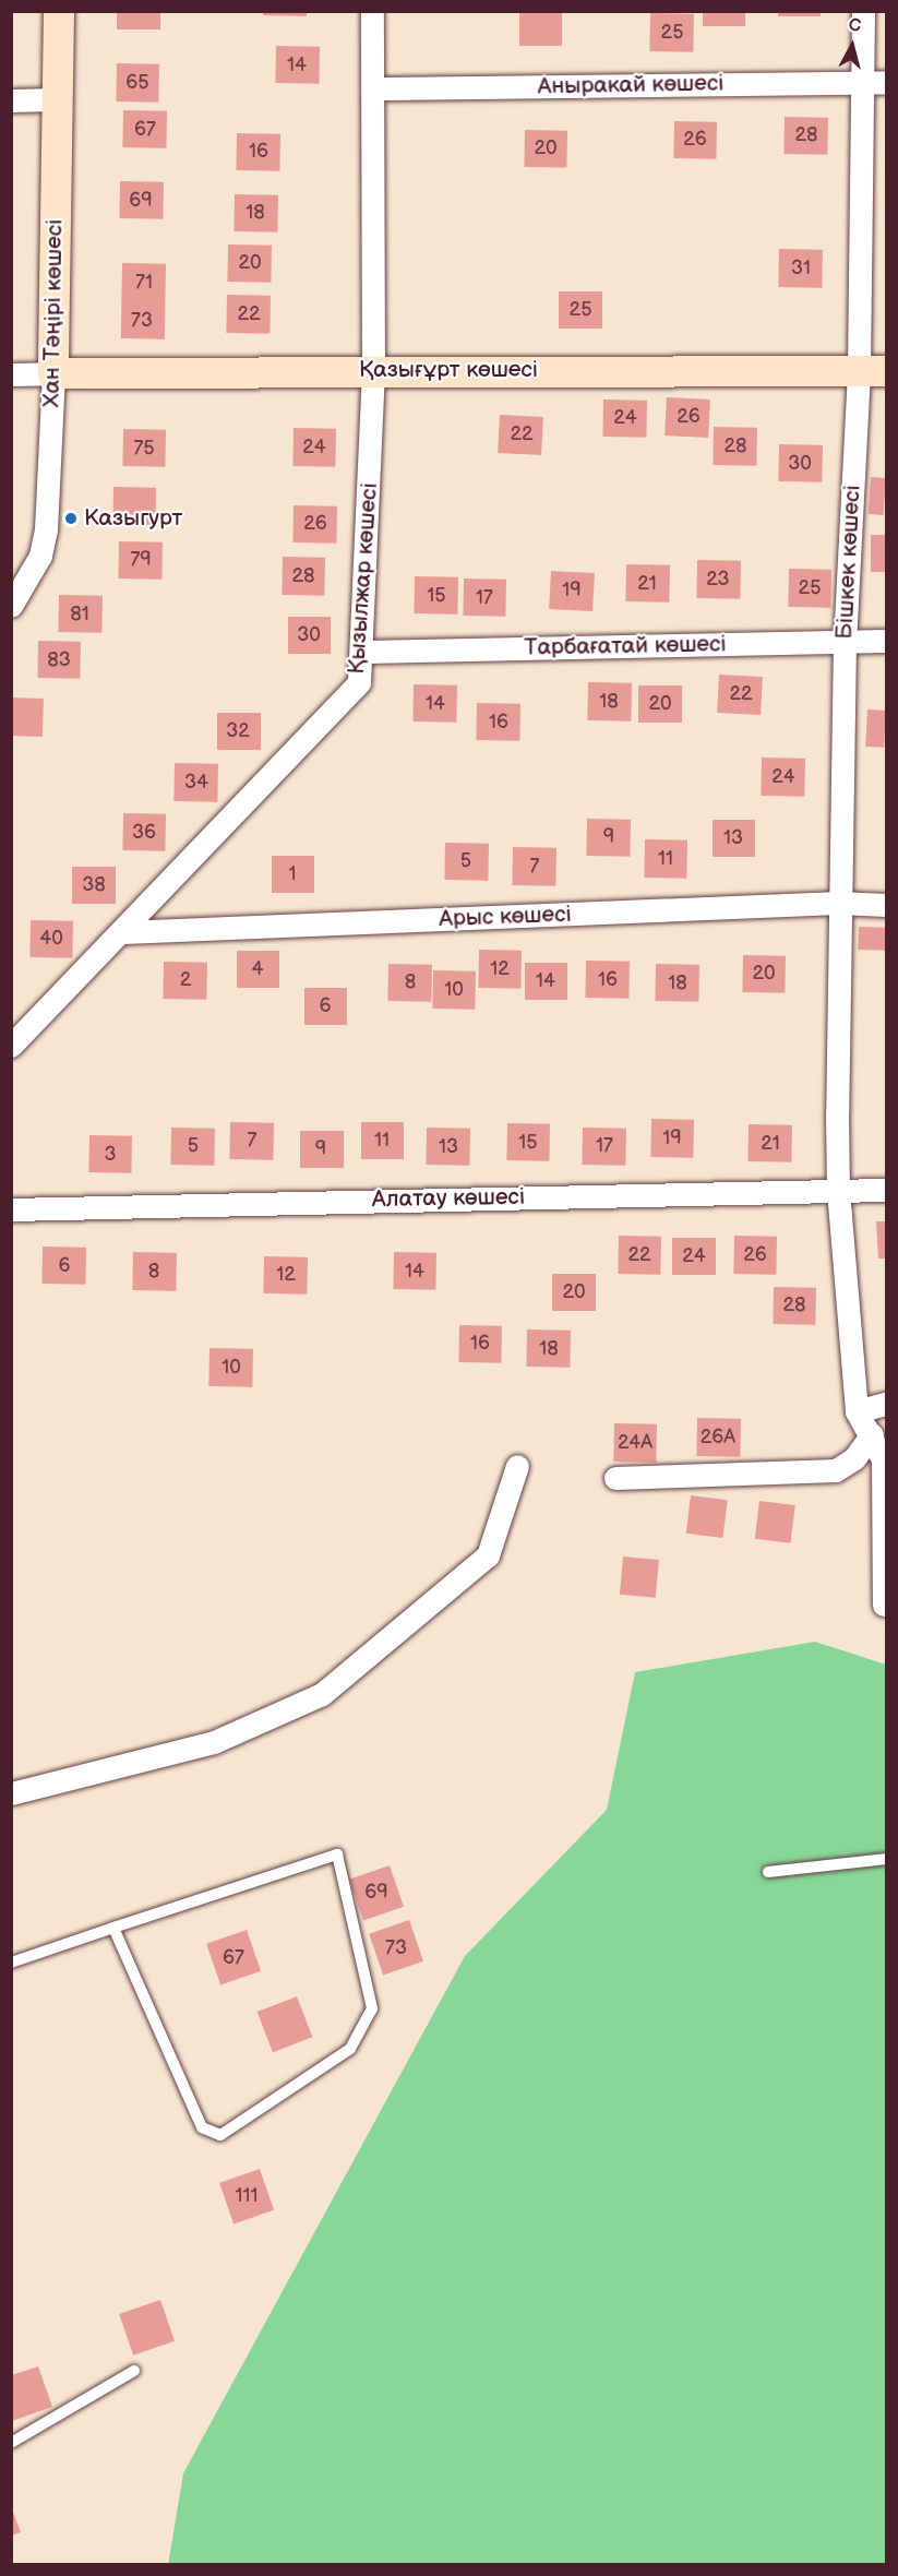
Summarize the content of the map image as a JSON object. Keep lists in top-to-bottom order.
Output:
{
  "streets": {
    "street": [
      "Аныракай көшесі",
      "Хан Тәңірі көшесі",
      "Қазығұрт көшесі",
      "Бішкек көшесі",
      "Қызылжар көшесі",
      "Тарбағатай көшесі",
      "Арыс көшесі",
      "Алатау көшесі"
    ]
  },
  "crossings": [
    ["Аныракай көшесі", "Бішкек көшесі"],
    ["Аныракай көшесі", "Қызылжар көшесі"],
    ["Хан Тәңірі көшесі", "Қазығұрт көшесі"],
    ["Қазығұрт көшесі", "Бішкек көшесі"],
    ["Қазығұрт көшесі", "Қызылжар көшесі"],
    ["Бішкек көшесі", "Тарбағатай көшесі"],
    ["Бішкек көшесі", "Арыс көшесі"],
    ["Бішкек көшесі", "Алатау көшесі"],
    ["Қызылжар көшесі", "Тарбағатай көшесі"],
    ["Қызылжар көшесі", "Арыс көшесі"]
  ],
  "places": ["Казыгурт"],
  "house_numbers": [
    "25",
    "14",
    "65",
    "67",
    "28",
    "26",
    "20",
    "16",
    "69",
    "18",
    "20",
    "31",
    "71",
    "25",
    "22",
    "73",
    "26",
    "24",
    "22",
    "28",
    "24",
    "75",
    "30",
    "26",
    "79",
    "28",
    "23",
    "21",
    "25",
    "19",
    "15",
    "17",
    "81",
    "30",
    "83",
    "22",
    "18",
    "14",
    "20",
    "16",
    "32",
    "24",
    "34",
    "36",
    "9",
    "13",
    "11",
    "5",
    "7",
    "1",
    "38",
    "40",
    "4",
    "12",
    "20",
    "2",
    "16",
    "14",
    "8",
    "18",
    "10",
    "6",
    "19",
    "7",
    "11",
    "15",
    "21",
    "5",
    "17",
    "13",
    "9",
    "3",
    "22",
    "26",
    "24",
    "6",
    "8",
    "14",
    "12",
    "20",
    "28",
    "16",
    "18",
    "10",
    "26А",
    "24А",
    "69",
    "73",
    "67",
    "111"
  ],
  "north": "top"
}
